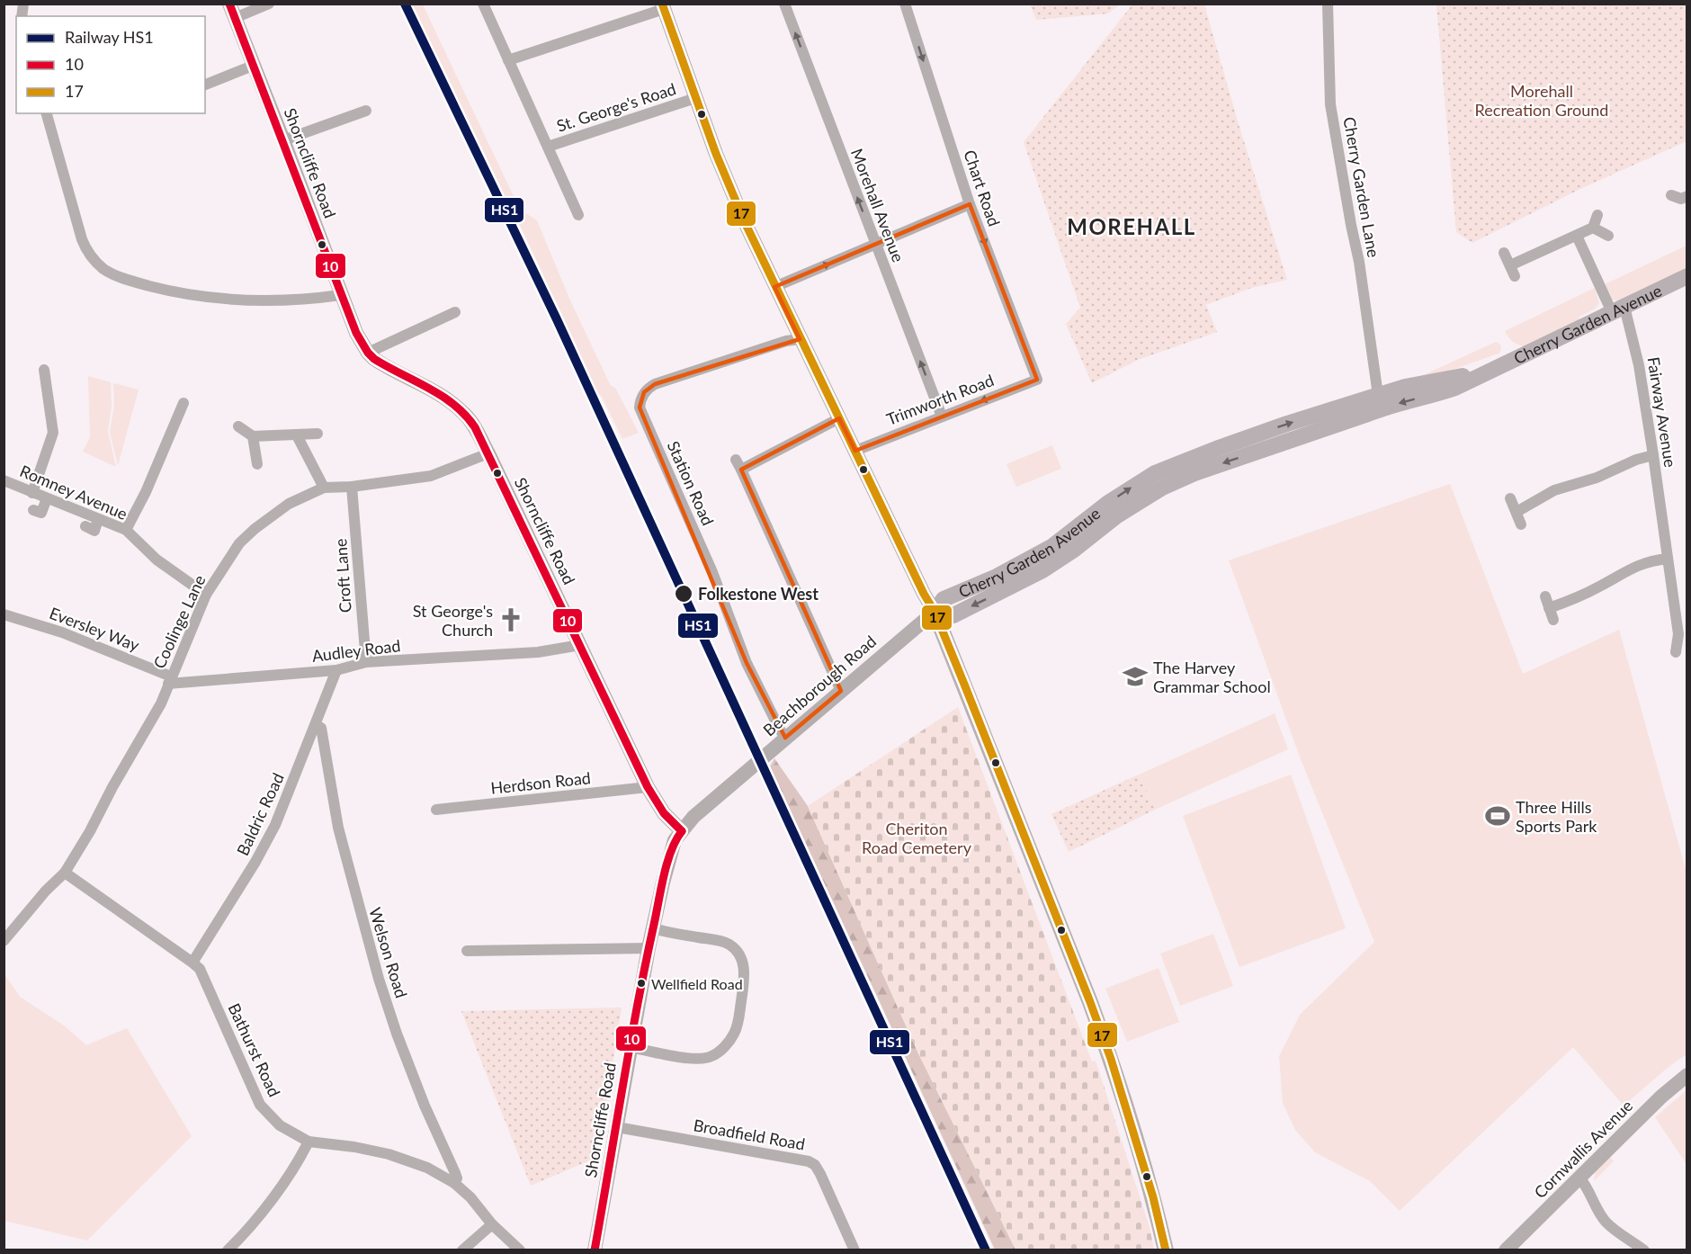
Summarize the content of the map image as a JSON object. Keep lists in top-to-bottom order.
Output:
{
  "streets": {
    "main road": [
      "Shorncliffe Road",
      "Cherry Garden Avenue",
      "Beachborough Road",
      "Cornwallis Avenue"
    ],
    "street": [
      "St. George's Road",
      "Cherry Garden Lane",
      "Chart Road",
      "Morehall Avenue",
      "Trimworth Road",
      "Fairway Avenue",
      "Station Road",
      "Romney Avenue",
      "Croft Lane",
      "Coolinge Lane",
      "Eversley Way",
      "Audley Road",
      "Herdson Road",
      "Baldric Road",
      "Welson Road",
      "Bathurst Road",
      "Broadfield Road"
    ]
  },
  "crossings": [
    ["Shorncliffe Road", "Coolinge Lane"],
    ["Shorncliffe Road", "Audley Road"],
    ["Shorncliffe Road", "Beachborough Road"],
    ["Shorncliffe Road", "Herdson Road"],
    ["Shorncliffe Road", "Broadfield Road"],
    ["Cherry Garden Lane", "Cherry Garden Avenue"],
    ["Chart Road", "Trimworth Road"],
    ["Morehall Avenue", "Trimworth Road"],
    ["Cherry Garden Avenue", "Fairway Avenue"],
    ["Cherry Garden Avenue", "Beachborough Road"],
    ["Station Road", "Beachborough Road"],
    ["Romney Avenue", "Coolinge Lane"],
    ["Croft Lane", "Coolinge Lane"],
    ["Croft Lane", "Audley Road"],
    ["Coolinge Lane", "Eversley Way"],
    ["Coolinge Lane", "Audley Road"],
    ["Coolinge Lane", "Bathurst Road"],
    ["Eversley Way", "Audley Road"],
    ["Audley Road", "Baldric Road"],
    ["Baldric Road", "Welson Road"],
    ["Baldric Road", "Bathurst Road"],
    ["Welson Road", "Bathurst Road"]
  ],
  "one_way": ["Chart Road", "Morehall Avenue", "Trimworth Road"],
  "districts": ["MOREHALL"],
  "parks": ["Morehall Recreation Ground", "Cheriton Road Cemetery"],
  "places": {
    "other": ["Folkestone West", "Wellfield Road"],
    "church": ["St George's Church"],
    "school or university": ["The Harvey Grammar School"],
    "sports": ["Three Hills Sports Park"]
  },
  "lines": ["rail line HS1", "transit line 10", "transit line 17"],
  "legend": ["Railway HS1", "10", "17"]
}
